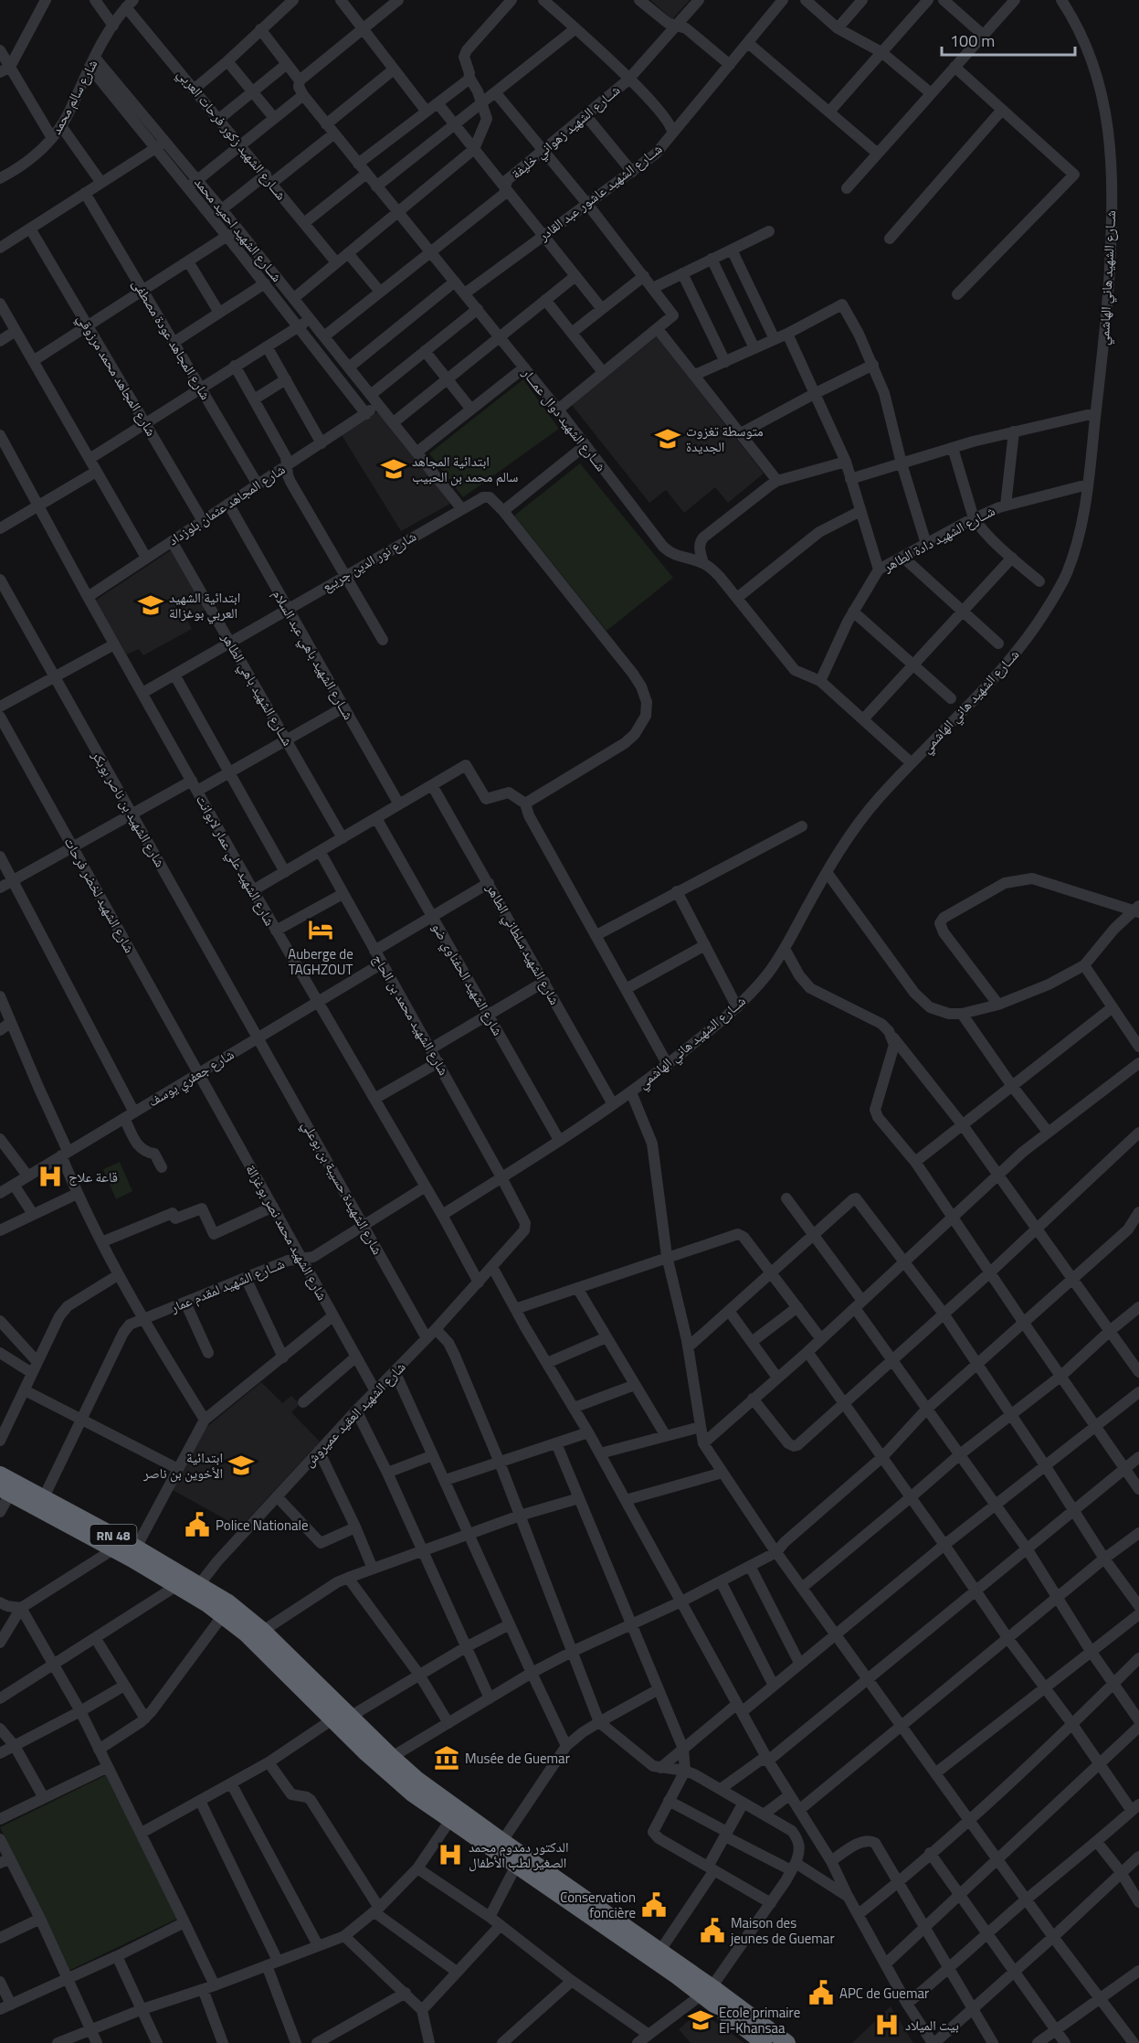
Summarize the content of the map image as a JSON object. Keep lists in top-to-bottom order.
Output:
{
  "streets": {
    "highway": ["RN 48"],
    "street": [
      "شارع سالم محمد",
      "شــارع الشهيد زهواني خليفة",
      "شــارع الشهيد زكور فرحات العربي",
      "شــارع الشهيد عاشور عبد القادر",
      "شــارع الشهيد احميد محمد",
      "شــارع الشهيد هاني الهاشمي",
      "شارع المجاهد عودة مصطفى",
      "شارع المجاهد محمد مرزوقي",
      "شــارع الشهيد دوال عمـــار",
      "شارع المجاهد عثمان بلوزداد",
      "شــارع الشهيد دادة الطاهر",
      "شارع نور الدين جريبع",
      "شــارع الشهيد باهي عبد السلام",
      "شــارع الشهيد باهي الطاهر",
      "شارع الشهيد بن ناصر بوبكر",
      "شارع الشهيد علي عمار لابوانت",
      "شارع الشهيد لخضر فرحات",
      "شارع الشهيد سلطاني الطاهر",
      "شارع الشهيد الحفناوي ضو",
      "شارع الشهيد محمد بن الحاج",
      "شارع جعفري يوسف",
      "شارع الشهيدة حسيبة بن بوعلي",
      "شارع الشهيد محمد نصر بوغزالة",
      "شــارع الشهيد لمقدم عمار",
      "شارع الشهيد العقيد عميروش"
    ]
  },
  "crossings": [
    ["شارع سالم محمد", "شــارع الشهيد زكور فرحات العربي"],
    ["شارع سالم محمد", "شــارع الشهيد احميد محمد"],
    ["شــارع الشهيد زهواني خليفة", "شــارع الشهيد احميد محمد"],
    ["شــارع الشهيد زهواني خليفة", "شــارع الشهيد دوال عمـــار"],
    ["شــارع الشهيد عاشور عبد القادر", "شــارع الشهيد دوال عمـــار"],
    ["شــارع الشهيد احميد محمد", "شارع المجاهد عثمان بلوزداد"],
    ["شــارع الشهيد احميد محمد", "شارع نور الدين جريبع"],
    ["شــارع الشهيد هاني الهاشمي", "شــارع الشهيد دوال عمـــار"],
    ["شــارع الشهيد هاني الهاشمي", "شــارع الشهيد دادة الطاهر"],
    ["شــارع الشهيد هاني الهاشمي", "شارع الشهيد علي عمار لابوانت"],
    ["شــارع الشهيد هاني الهاشمي", "شارع الشهيد سلطاني الطاهر"],
    ["شــارع الشهيد هاني الهاشمي", "شارع الشهيد الحفناوي ضو"],
    ["شــارع الشهيد هاني الهاشمي", "شارع الشهيد محمد بن الحاج"],
    ["شارع المجاهد عودة مصطفى", "شارع المجاهد عثمان بلوزداد"],
    ["شارع المجاهد محمد مرزوقي", "شارع المجاهد عثمان بلوزداد"],
    ["شــارع الشهيد دوال عمـــار", "شارع المجاهد عثمان بلوزداد"],
    ["شــارع الشهيد دوال عمـــار", "شــارع الشهيد دادة الطاهر"],
    ["شارع المجاهد عثمان بلوزداد", "شــارع الشهيد باهي عبد السلام"],
    ["شارع المجاهد عثمان بلوزداد", "شــارع الشهيد باهي الطاهر"],
    ["شارع المجاهد عثمان بلوزداد", "شارع الشهيد علي عمار لابوانت"],
    ["شارع نور الدين جريبع", "شــارع الشهيد باهي عبد السلام"],
    ["شارع نور الدين جريبع", "شــارع الشهيد باهي الطاهر"],
    ["شارع نور الدين جريبع", "شارع الشهيد علي عمار لابوانت"],
    ["شارع الشهيد بن ناصر بوبكر", "شارع جعفري يوسف"],
    ["شارع الشهيد بن ناصر بوبكر", "شارع الشهيدة حسيبة بن بوعلي"],
    ["شارع الشهيد علي عمار لابوانت", "شارع جعفري يوسف"],
    ["شارع الشهيد علي عمار لابوانت", "شــارع الشهيد لمقدم عمار"],
    ["شارع الشهيد علي عمار لابوانت", "شارع الشهيد العقيد عميروش"],
    ["شارع الشهيد لخضر فرحات", "شارع جعفري يوسف"],
    ["شارع الشهيد لخضر فرحات", "شارع الشهيد محمد نصر بوغزالة"],
    ["شارع الشهيد محمد بن الحاج", "شارع جعفري يوسف"],
    ["شارع الشهيد محمد بن الحاج", "شارع الشهيد العقيد عميروش"],
    ["شارع جعفري يوسف", "شارع الشهيدة حسيبة بن بوعلي"],
    ["شارع جعفري يوسف", "شارع الشهيد محمد نصر بوغزالة"],
    ["شارع الشهيدة حسيبة بن بوعلي", "شــارع الشهيد لمقدم عمار"],
    ["شارع الشهيدة حسيبة بن بوعلي", "شارع الشهيد العقيد عميروش"],
    ["شارع الشهيد محمد نصر بوغزالة", "شــارع الشهيد لمقدم عمار"],
    ["شارع الشهيد محمد نصر بوغزالة", "شارع الشهيد العقيد عميروش"],
    ["شارع الشهيد العقيد عميروش", "RN 48"]
  ],
  "places": {
    "school or university": [
      "متوسطة تغزوت الجديدة",
      "ابتدائية المجاهد سالم محمد بن الحبيب",
      "ابتدائية الشهيد العربي بوغزالة",
      "ابتدائية الأخوين بن ناصر",
      "Ecole primaire El-Khansaa"
    ],
    "hotel": ["Auberge de TAGHZOUT"],
    "hospital": ["قاعة علاج", "الدكتور دمدوم محمد الصغير لطب الأطفال", "بيت الميلاد"],
    "public building": [
      "Police Nationale",
      "Conservation foncière",
      "Maison des jeunes de Guemar",
      "APC de Guemar"
    ],
    "museum": ["Musée de Guemar"]
  },
  "scale_bar": "100 m"
}
